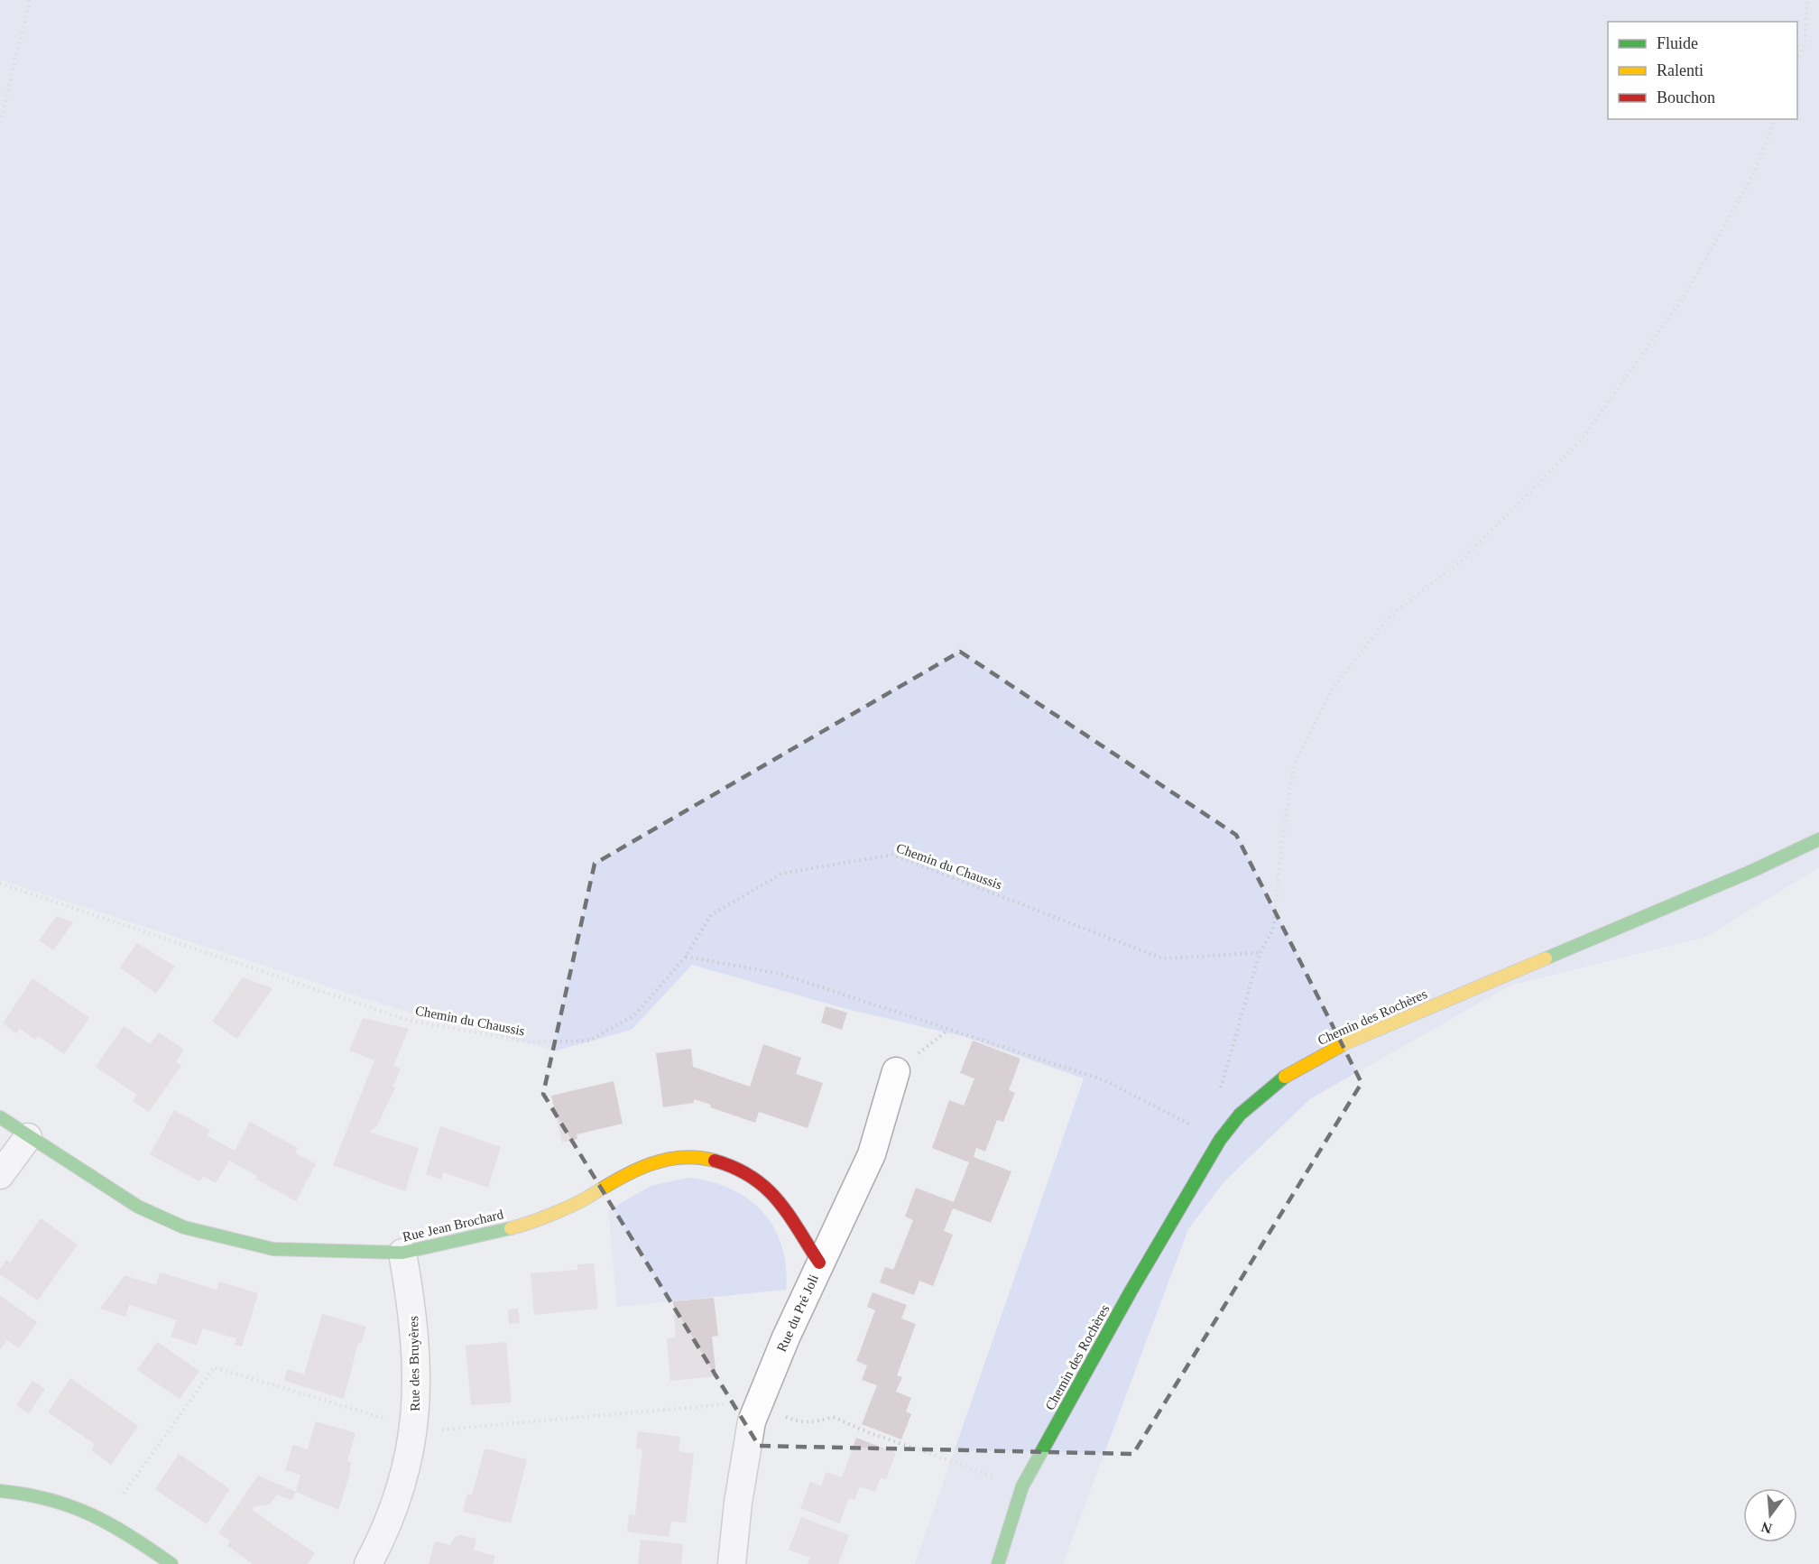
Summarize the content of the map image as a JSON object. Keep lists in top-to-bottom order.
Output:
{
  "streets": {
    "street": [
      "Chemin des Rochères",
      "Rue Jean Brochard",
      "Rue du Pré Joli",
      "Rue des Bruyères"
    ],
    "path": ["Chemin du Chaussis"]
  },
  "crossings": [
    ["Rue Jean Brochard", "Rue du Pré Joli"],
    ["Rue Jean Brochard", "Rue des Bruyères"]
  ],
  "legend": ["Fluide", "Ralenti", "Bouchon"],
  "north": "bottom"
}
